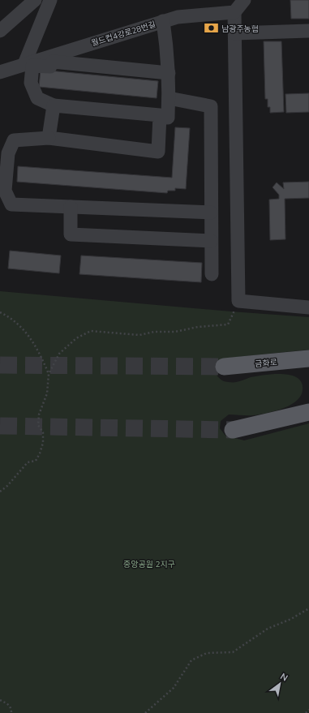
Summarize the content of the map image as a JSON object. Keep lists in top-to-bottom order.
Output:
{
  "streets": {
    "main road": ["금화로"],
    "street": ["월드컵4강로28번길"]
  },
  "parks": ["중앙공원 2지구"],
  "places": {
    "bank": ["남광주농협"]
  },
  "north": "top right"
}
